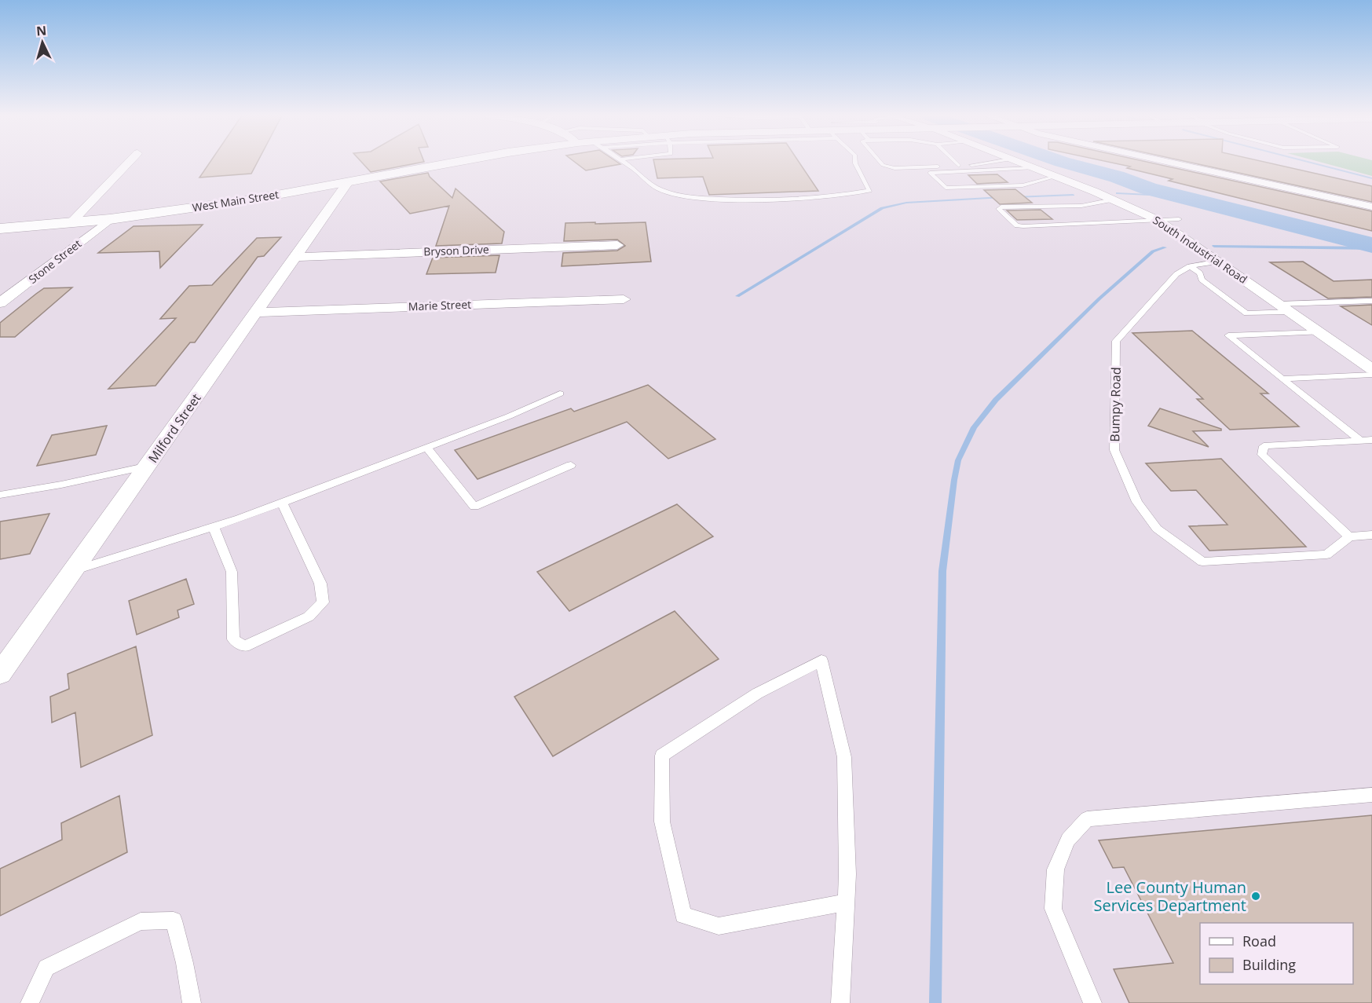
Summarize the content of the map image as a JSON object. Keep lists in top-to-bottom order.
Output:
{
  "streets": {
    "main road": ["West Main Street"],
    "street": [
      "South Industrial Road",
      "Bryson Drive",
      "Stone Street",
      "Marie Street",
      "Milford Street"
    ],
    "lane": ["Bumpy Road"]
  },
  "crossings": [
    ["West Main Street", "Stone Street"],
    ["West Main Street", "Milford Street"],
    ["South Industrial Road", "Bumpy Road"],
    ["Bryson Drive", "Milford Street"],
    ["Marie Street", "Milford Street"]
  ],
  "places": ["Lee County Human Services Department"],
  "legend": ["Road", "Building"],
  "north": "top"
}
